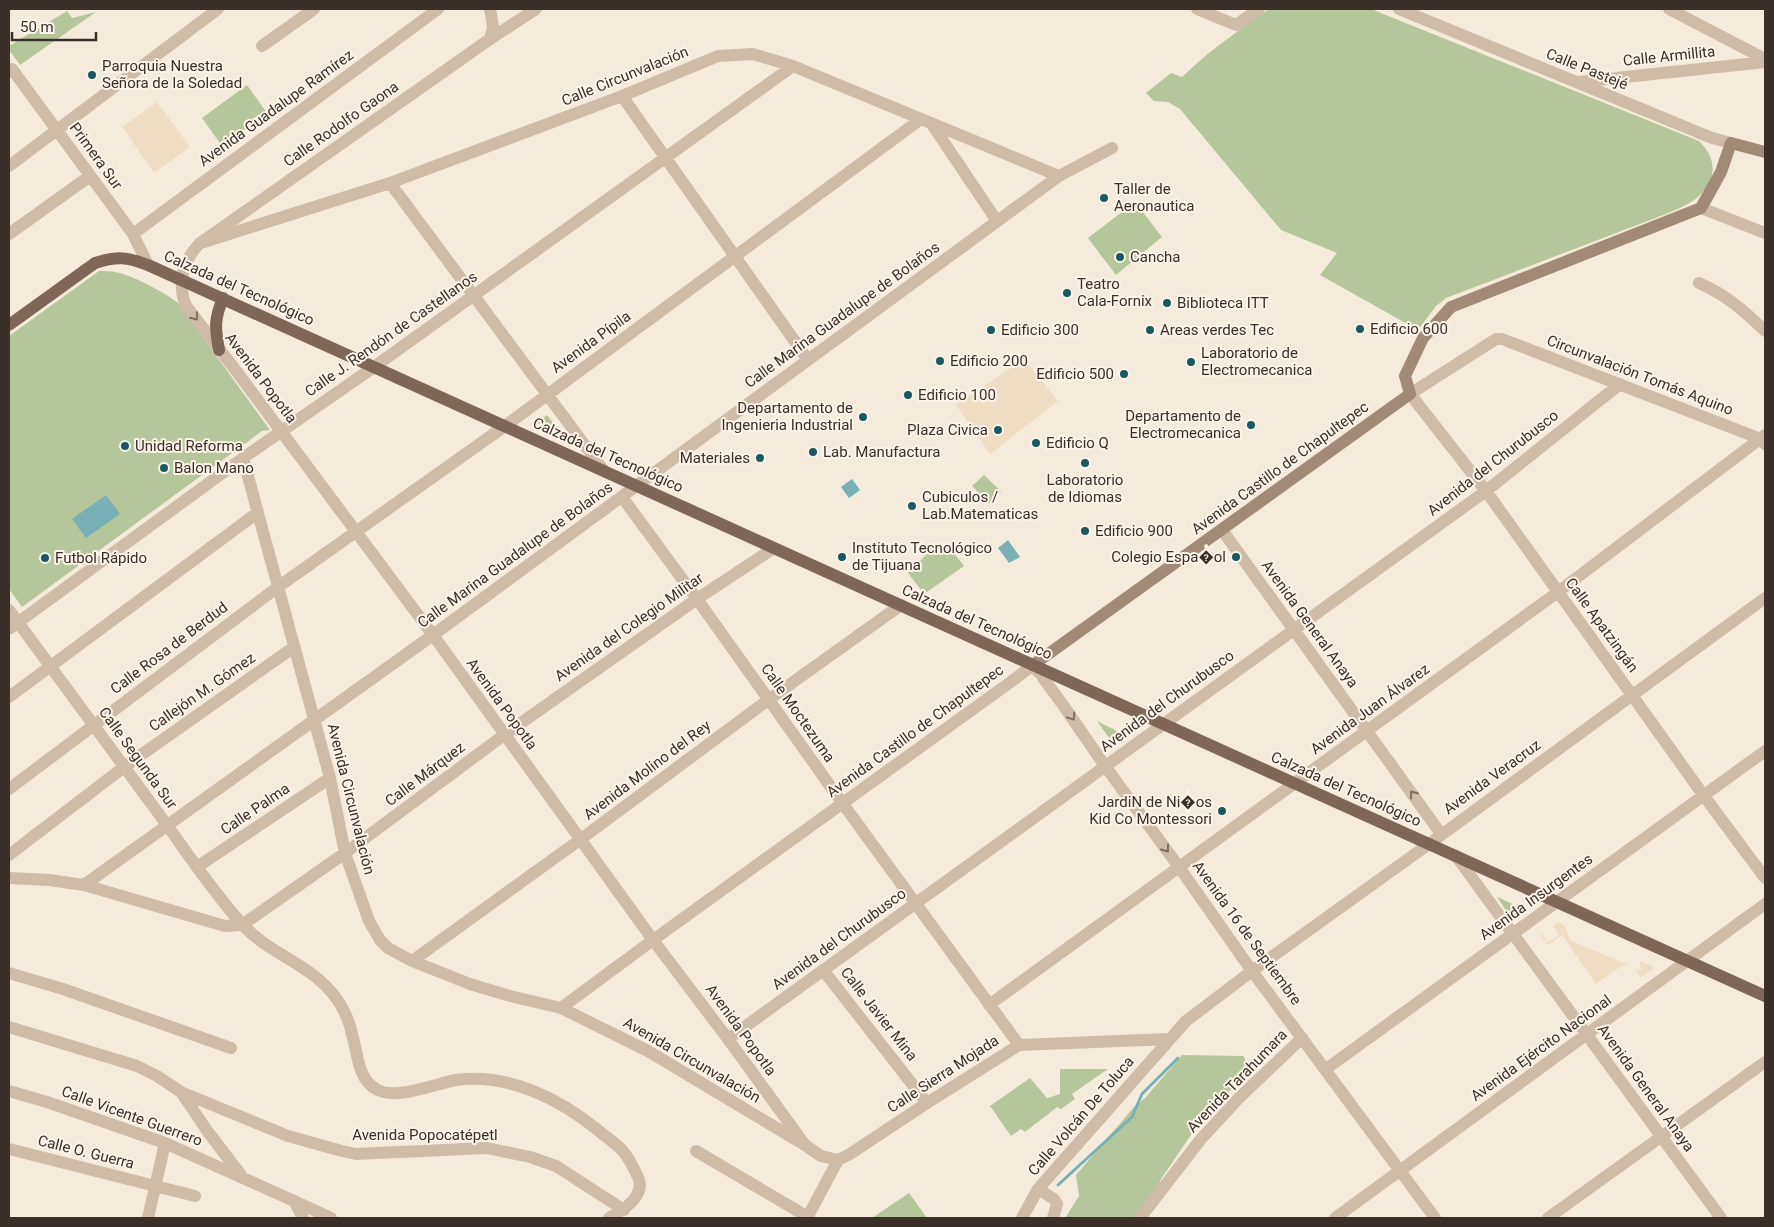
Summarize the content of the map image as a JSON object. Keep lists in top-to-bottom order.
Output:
{
  "streets": {
    "main road": ["Calle Pastejé", "Calzada del Tecnológico", "Avenida Castillo de Chapultepec"],
    "street": [
      "Calle Armillita",
      "Calle Circunvalación",
      "Avenida Guadalupe Ramírez",
      "Calle Rodolfo Gaona",
      "Primera Sur",
      "Calle Marina Guadalupe de Bolaños",
      "Calle J. Rendón de Castellanos",
      "Avenida Pípila",
      "Circunvalación Tomás Aquino",
      "Avenida Popotla",
      "Avenida del Churubusco",
      "Avenida General Anaya",
      "Calle Apatzingán",
      "Avenida del Colegio Militar",
      "Calle Rosa de Berdud",
      "Callejón M. Gómez",
      "Avenida Juan Álvarez",
      "Calle Moctezuma",
      "Calle Segunda Sur",
      "Avenida Molino del Rey",
      "Calle Márquez",
      "Avenida Veracruz",
      "Avenida Circunvalación",
      "Calle Palma",
      "Avenida Insurgentes",
      "Avenida 16 de Septiembre",
      "Calle Javier Mina",
      "Avenida Ejército Nacional",
      "Calle Sierra Mojada",
      "Avenida Tarahumara",
      "Calle Vicente Guerrero",
      "Calle Volcán De Toluca",
      "Avenida Popocatépetl",
      "Calle O. Guerra"
    ]
  },
  "crossings": [
    ["Calle Armillita", "Calle Pastejé"],
    ["Calle Circunvalación", "Calle Rodolfo Gaona"],
    ["Calle Circunvalación", "Calle Marina Guadalupe de Bolaños"],
    ["Calle Circunvalación", "Calle J. Rendón de Castellanos"],
    ["Calle Circunvalación", "Avenida Pípila"],
    ["Avenida Guadalupe Ramírez", "Primera Sur"],
    ["Calle Rodolfo Gaona", "Calzada del Tecnológico"],
    ["Calle Rodolfo Gaona", "Avenida Popotla"],
    ["Primera Sur", "Calzada del Tecnológico"],
    ["Calzada del Tecnológico", "Calle Marina Guadalupe de Bolaños"],
    ["Calzada del Tecnológico", "Calle J. Rendón de Castellanos"],
    ["Calzada del Tecnológico", "Avenida Pípila"],
    ["Calzada del Tecnológico", "Avenida Popotla"],
    ["Calzada del Tecnológico", "Avenida del Churubusco"],
    ["Calzada del Tecnológico", "Avenida Castillo de Chapultepec"],
    ["Calzada del Tecnológico", "Avenida General Anaya"],
    ["Calzada del Tecnológico", "Avenida del Colegio Militar"],
    ["Calzada del Tecnológico", "Avenida Juan Álvarez"],
    ["Calzada del Tecnológico", "Avenida Molino del Rey"],
    ["Calzada del Tecnológico", "Avenida Veracruz"],
    ["Calzada del Tecnológico", "Avenida Insurgentes"],
    ["Calzada del Tecnológico", "Avenida 16 de Septiembre"],
    ["Calzada del Tecnológico", "Avenida Ejército Nacional"],
    ["Calle Marina Guadalupe de Bolaños", "Avenida Popotla"],
    ["Calle Marina Guadalupe de Bolaños", "Calle Moctezuma"],
    ["Calle Marina Guadalupe de Bolaños", "Calle Segunda Sur"],
    ["Calle Marina Guadalupe de Bolaños", "Avenida Circunvalación"],
    ["Calle J. Rendón de Castellanos", "Avenida Popotla"],
    ["Calle J. Rendón de Castellanos", "Calle Segunda Sur"],
    ["Calle J. Rendón de Castellanos", "Avenida Circunvalación"],
    ["Avenida Pípila", "Avenida Popotla"],
    ["Avenida Pípila", "Calle Rosa de Berdud"],
    ["Avenida Pípila", "Avenida Circunvalación"],
    ["Circunvalación Tomás Aquino", "Avenida del Churubusco"],
    ["Circunvalación Tomás Aquino", "Avenida Castillo de Chapultepec"],
    ["Circunvalación Tomás Aquino", "Avenida Juan Álvarez"],
    ["Avenida Popotla", "Avenida del Churubusco"],
    ["Avenida Popotla", "Avenida Castillo de Chapultepec"],
    ["Avenida Popotla", "Avenida del Colegio Militar"],
    ["Avenida Popotla", "Avenida Molino del Rey"],
    ["Avenida Popotla", "Calle Márquez"],
    ["Avenida Popotla", "Avenida Circunvalación"],
    ["Avenida del Churubusco", "Avenida General Anaya"],
    ["Avenida del Churubusco", "Calle Apatzingán"],
    ["Avenida del Churubusco", "Calle Moctezuma"],
    ["Avenida del Churubusco", "Avenida 16 de Septiembre"],
    ["Avenida del Churubusco", "Calle Javier Mina"],
    ["Avenida Castillo de Chapultepec", "Avenida General Anaya"],
    ["Avenida Castillo de Chapultepec", "Calle Apatzingán"],
    ["Avenida Castillo de Chapultepec", "Calle Moctezuma"],
    ["Avenida Castillo de Chapultepec", "Avenida Circunvalación"],
    ["Avenida Castillo de Chapultepec", "Avenida 16 de Septiembre"],
    ["Avenida General Anaya", "Avenida Juan Álvarez"],
    ["Avenida General Anaya", "Avenida Veracruz"],
    ["Avenida General Anaya", "Avenida Insurgentes"],
    ["Avenida General Anaya", "Avenida Ejército Nacional"],
    ["Calle Apatzingán", "Avenida Juan Álvarez"],
    ["Calle Apatzingán", "Avenida Veracruz"],
    ["Calle Apatzingán", "Avenida Insurgentes"],
    ["Avenida del Colegio Militar", "Calle Moctezuma"],
    ["Avenida del Colegio Militar", "Calle Márquez"],
    ["Calle Rosa de Berdud", "Calle Segunda Sur"],
    ["Calle Rosa de Berdud", "Avenida Circunvalación"],
    ["Callejón M. Gómez", "Calle Segunda Sur"],
    ["Callejón M. Gómez", "Avenida Circunvalación"],
    ["Avenida Juan Álvarez", "Calle Moctezuma"],
    ["Avenida Juan Álvarez", "Avenida 16 de Septiembre"],
    ["Calle Moctezuma", "Avenida Molino del Rey"],
    ["Calle Moctezuma", "Calle Sierra Mojada"],
    ["Calle Segunda Sur", "Calle Márquez"],
    ["Calle Segunda Sur", "Calle Palma"],
    ["Calle Segunda Sur", "Avenida Popocatépetl"],
    ["Avenida Molino del Rey", "Avenida Circunvalación"],
    ["Calle Márquez", "Avenida Circunvalación"],
    ["Avenida Veracruz", "Avenida 16 de Septiembre"],
    ["Avenida Veracruz", "Calle Sierra Mojada"],
    ["Avenida Veracruz", "Calle Volcán De Toluca"],
    ["Avenida Circunvalación", "Calle Palma"],
    ["Avenida Circunvalación", "Calle Sierra Mojada"],
    ["Avenida Insurgentes", "Avenida 16 de Septiembre"],
    ["Avenida 16 de Septiembre", "Avenida Ejército Nacional"],
    ["Avenida 16 de Septiembre", "Avenida Tarahumara"],
    ["Calle Javier Mina", "Calle Sierra Mojada"],
    ["Calle Sierra Mojada", "Calle Volcán De Toluca"]
  ],
  "one_way": ["Avenida 16 de Septiembre"],
  "places": [
    "Parroquia Nuestra Señora de la Soledad",
    "Taller de Aeronautica",
    "Cancha",
    "Teatro Cala-Fornix",
    "Biblioteca ITT",
    "Edificio 600",
    "Edificio 300",
    "Areas verdes Tec",
    "Edificio 200",
    "Laboratorio de Electromecanica",
    "Edificio 500",
    "Edificio 100",
    "Departamento de Ingenieria Industrial",
    "Departamento de Electromecanica",
    "Plaza Civica",
    "Edificio Q",
    "Unidad Reforma",
    "Lab. Manufactura",
    "Materiales",
    "Laboratorio de Idiomas",
    "Balon Mano",
    "Cubiculos / Lab.Matematicas",
    "Edificio 900",
    "Instituto Tecnológico de Tijuana",
    "Colegio Espa�ol",
    "Futbol Rápido",
    "JardiN de Ni�os Kid Co Montessori"
  ],
  "scale_bar": "50 m"
}
